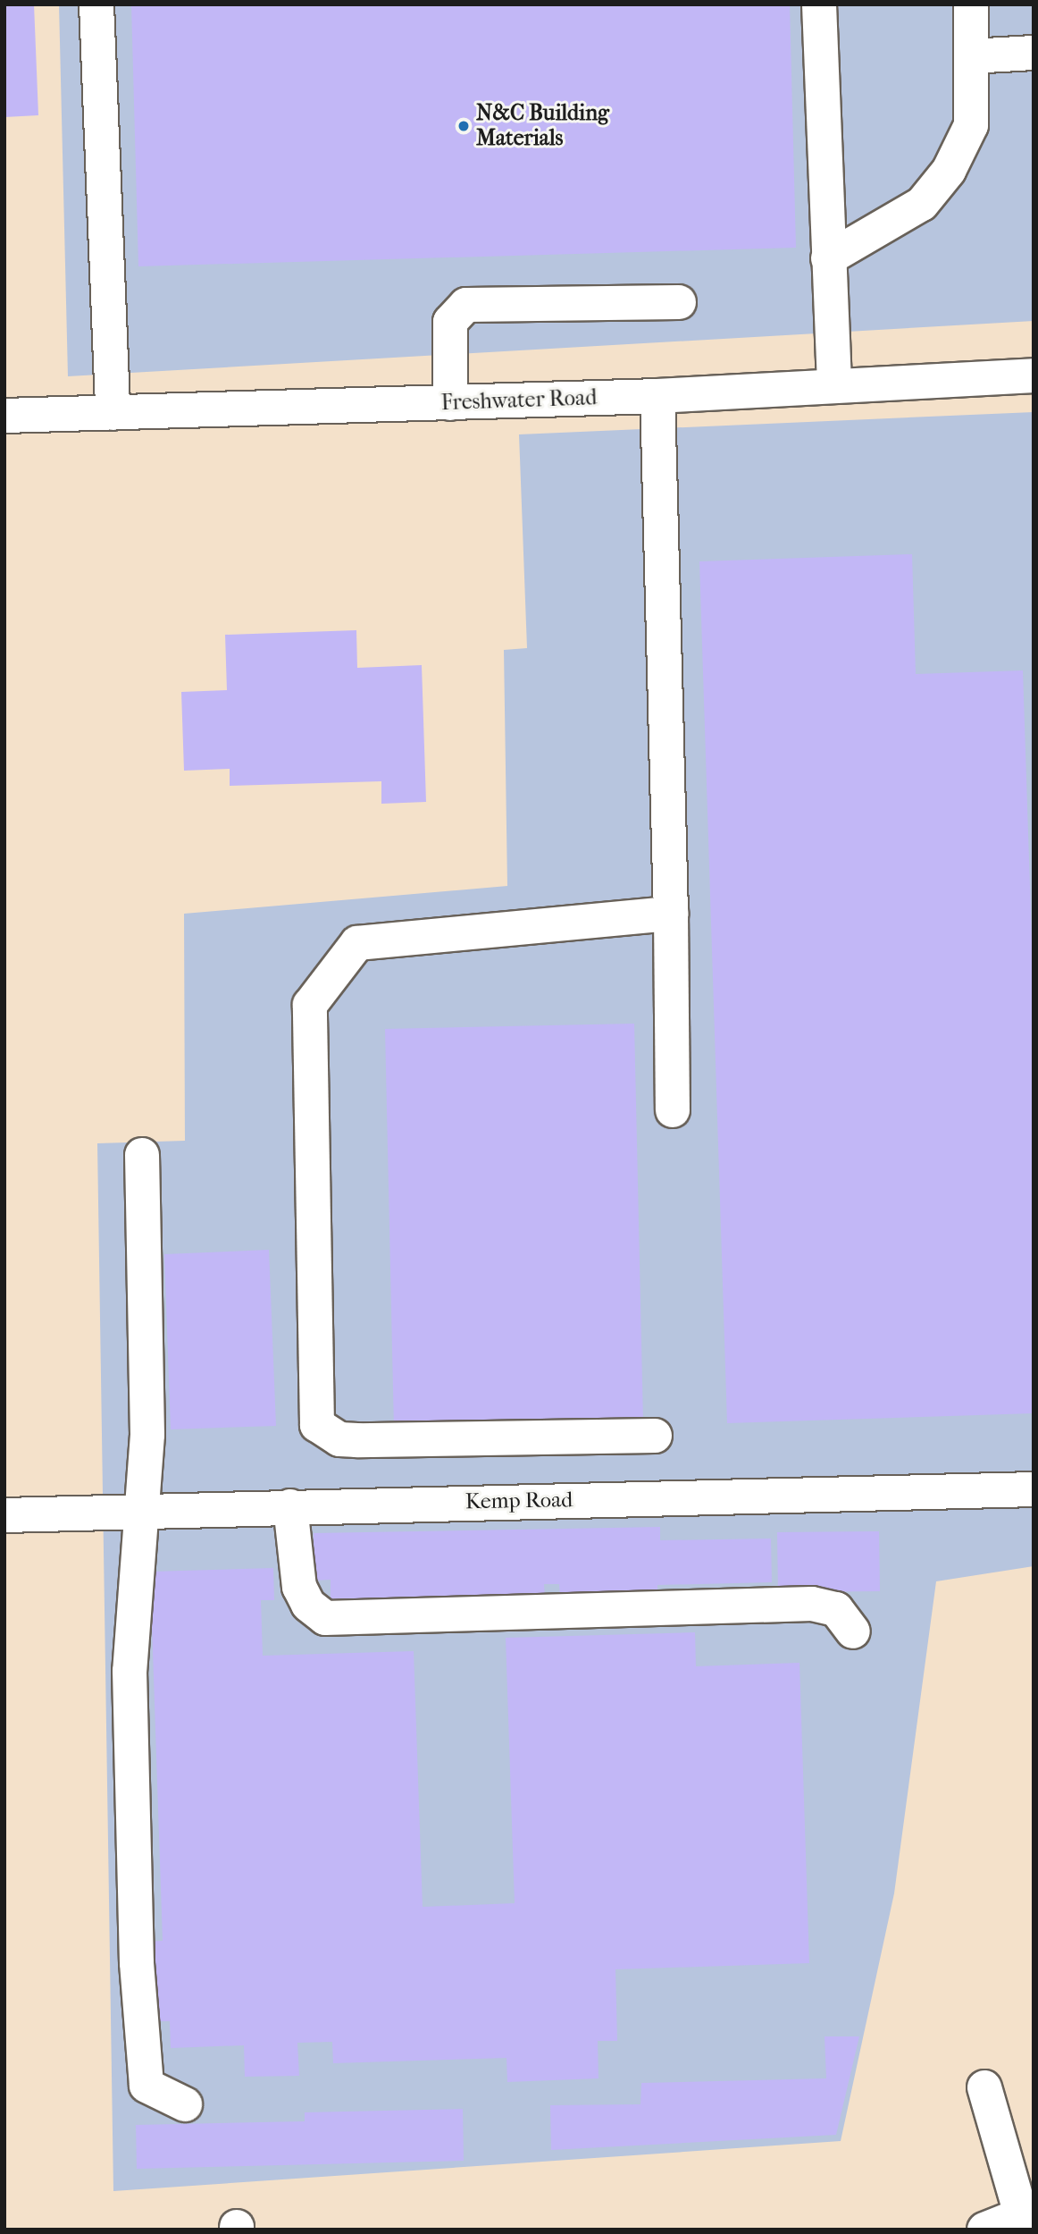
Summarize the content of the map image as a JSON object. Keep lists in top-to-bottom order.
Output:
{
  "streets": {
    "street": ["Freshwater Road", "Kemp Road"]
  },
  "places": ["N&C Building Materials"]
}
